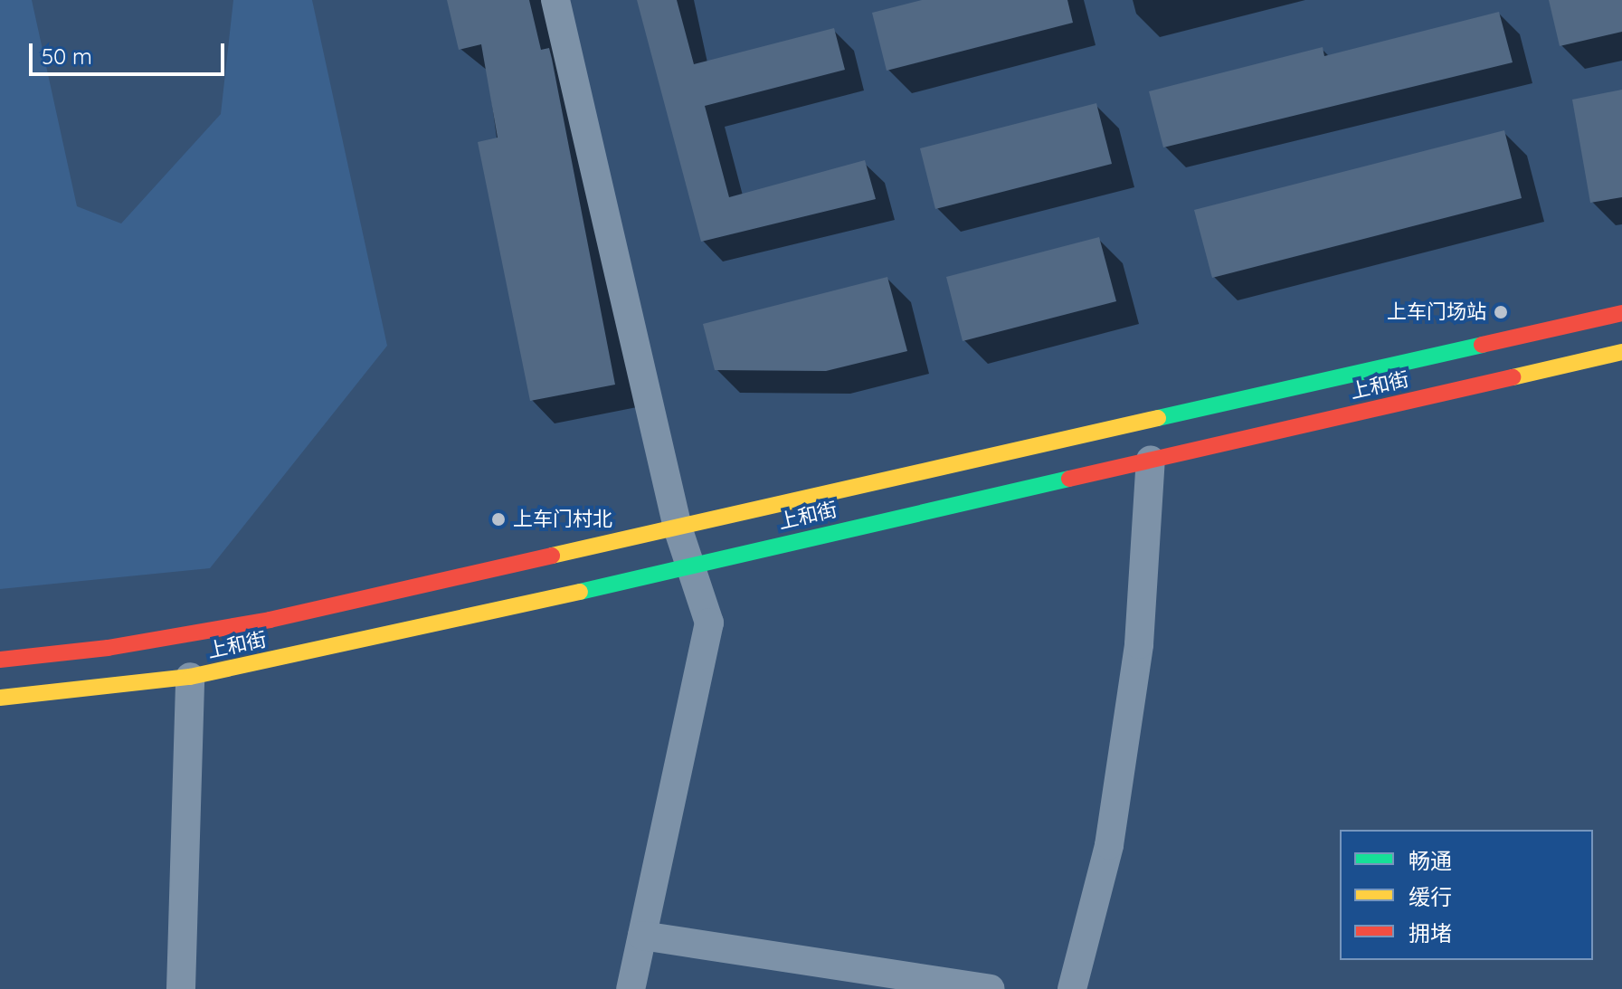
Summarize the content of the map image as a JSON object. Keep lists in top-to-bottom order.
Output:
{
  "streets": {
    "street": ["上和街"]
  },
  "places": ["上车门场站", "上车门村北"],
  "legend": ["畅通", "缓行", "拥堵"],
  "scale_bar": "50 m"
}
